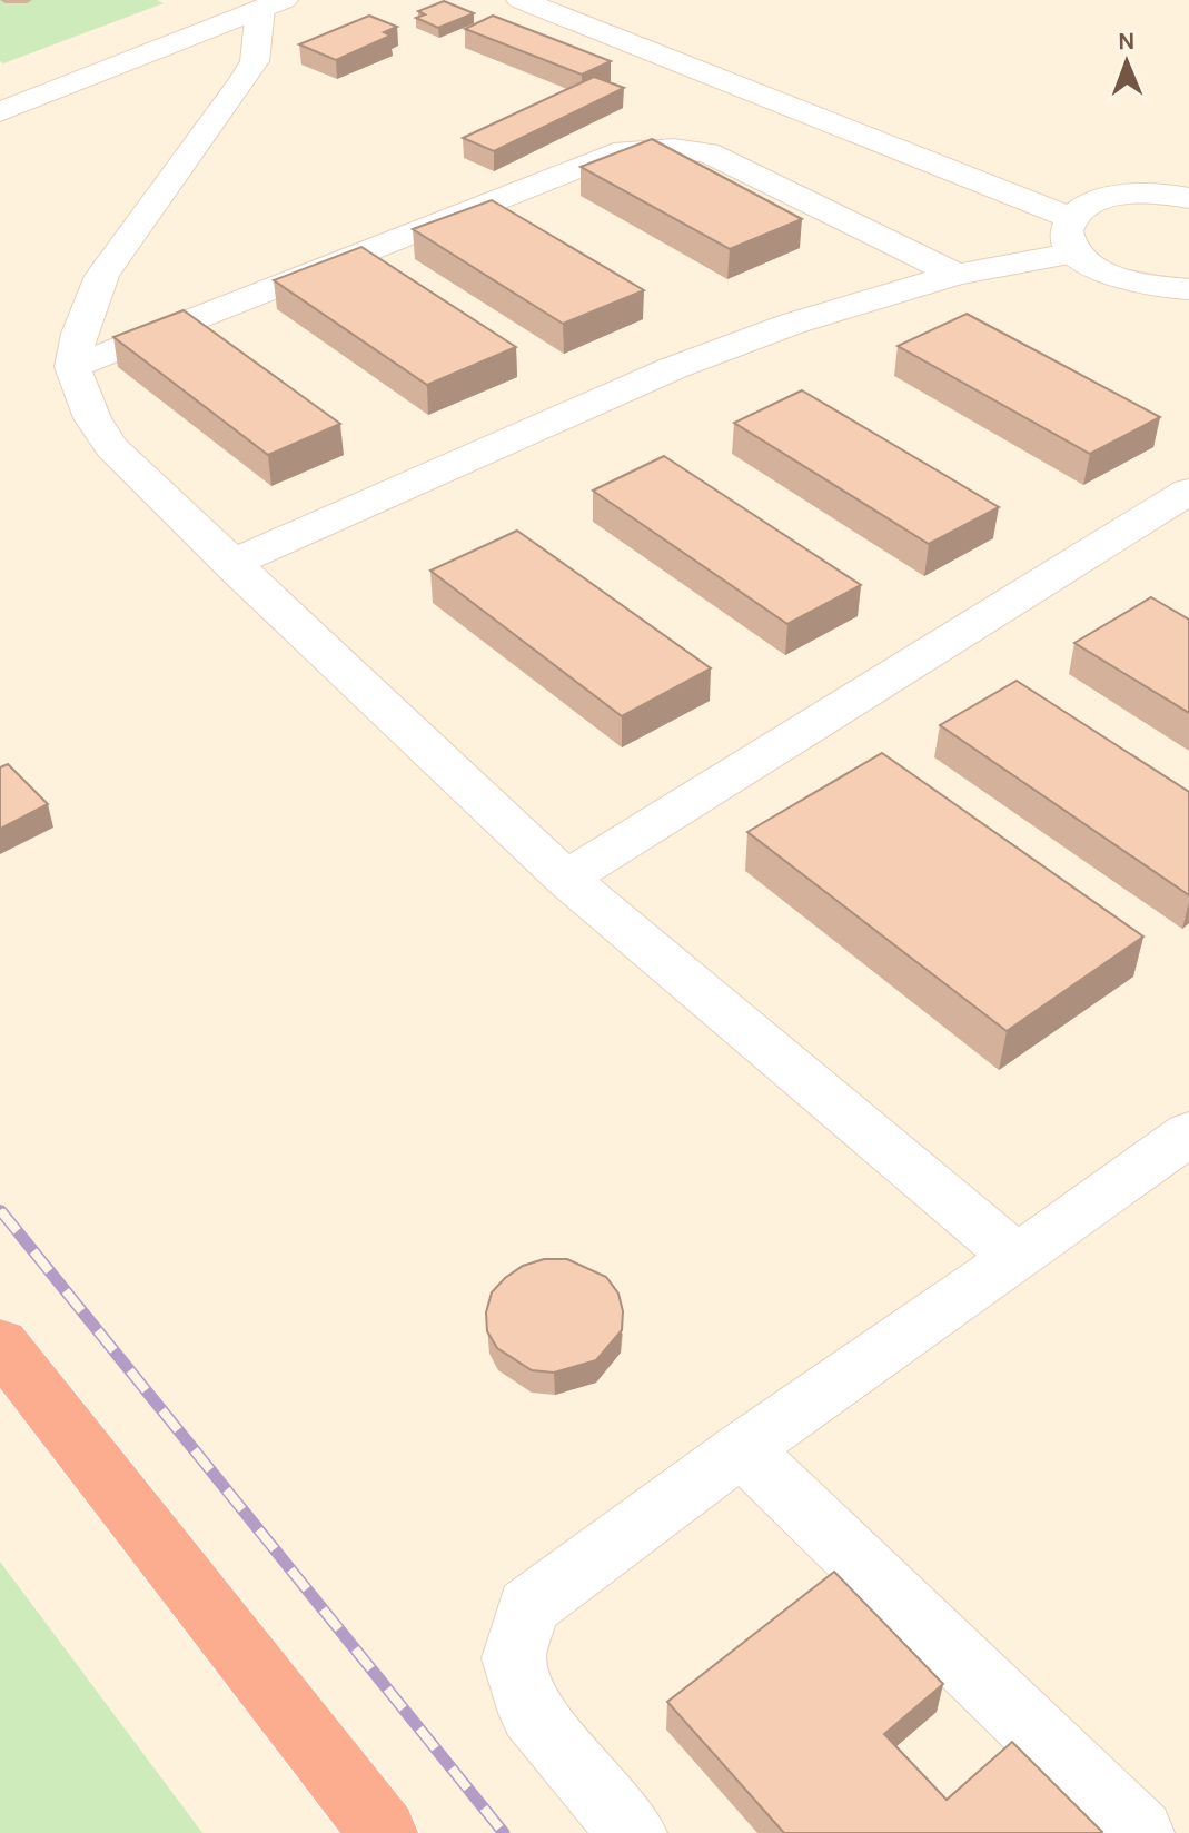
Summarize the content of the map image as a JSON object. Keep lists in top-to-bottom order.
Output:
{
  "north": "top"
}
